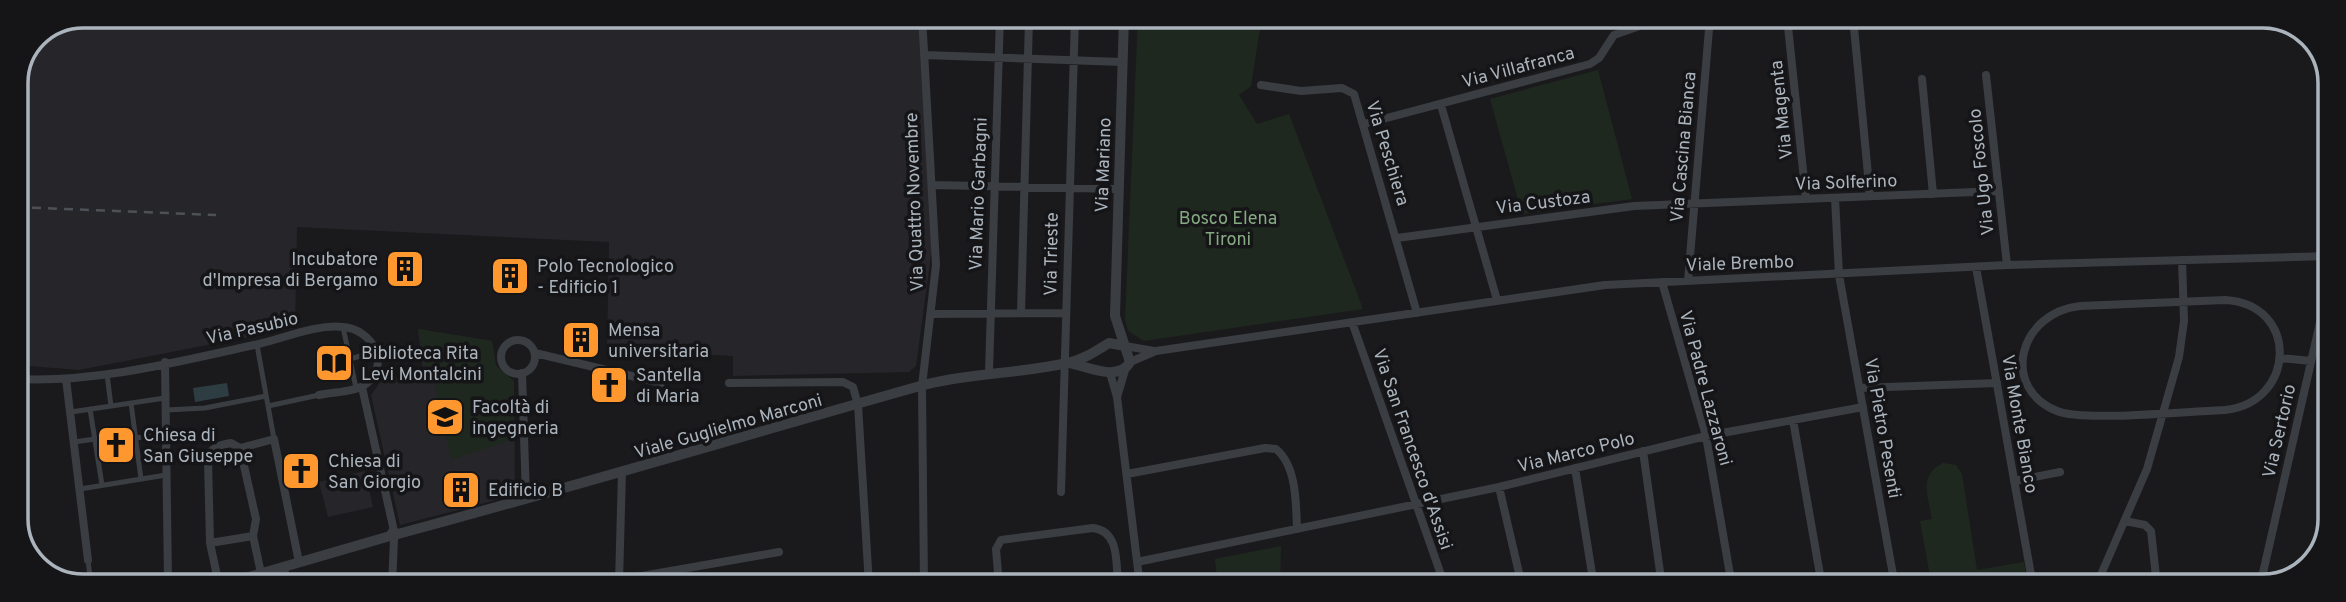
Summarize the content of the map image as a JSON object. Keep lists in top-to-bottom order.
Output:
{
  "streets": {
    "street": [
      "Via Villafranca",
      "Via Magenta",
      "Via Cascina Bianca",
      "Via Peschiera",
      "Via Mariano",
      "Via Ugo Foscolo",
      "Via Solferino",
      "Via Mario Garbagni",
      "Via Quattro Novembre",
      "Via Custoza",
      "Via Trieste",
      "Viale Brembo",
      "Via Pasubio",
      "Via Padre Lazzaroni",
      "Via Monte Bianco",
      "Viale Guglielmo Marconi",
      "Via Pietro Pesenti",
      "Via Sertorio",
      "Via San Francesco d'Assisi",
      "Via Marco Polo"
    ]
  },
  "crossings": [
    ["Via Villafranca", "Via Peschiera"],
    ["Via Magenta", "Via Solferino"],
    ["Via Cascina Bianca", "Via Solferino"],
    ["Via Cascina Bianca", "Via Custoza"],
    ["Via Cascina Bianca", "Viale Brembo"],
    ["Via Peschiera", "Via Custoza"],
    ["Via Peschiera", "Viale Brembo"],
    ["Via Mariano", "Viale Brembo"],
    ["Via Mariano", "Viale Guglielmo Marconi"],
    ["Via Ugo Foscolo", "Via Solferino"],
    ["Via Ugo Foscolo", "Viale Brembo"],
    ["Via Solferino", "Via Custoza"],
    ["Via Solferino", "Via Pietro Pesenti"],
    ["Via Mario Garbagni", "Viale Guglielmo Marconi"],
    ["Via Quattro Novembre", "Viale Guglielmo Marconi"],
    ["Via Trieste", "Viale Guglielmo Marconi"],
    ["Viale Brembo", "Via Padre Lazzaroni"],
    ["Viale Brembo", "Via Monte Bianco"],
    ["Viale Brembo", "Viale Guglielmo Marconi"],
    ["Viale Brembo", "Via Pietro Pesenti"],
    ["Viale Brembo", "Via San Francesco d'Assisi"],
    ["Via Padre Lazzaroni", "Via Marco Polo"],
    ["Via Pietro Pesenti", "Via Marco Polo"],
    ["Via San Francesco d'Assisi", "Via Marco Polo"]
  ],
  "parks": ["Bosco Elena Tironi"],
  "places": {
    "building": [
      "Incubatore d'Impresa di Bergamo",
      "Polo Tecnologico - Edificio 1",
      "Mensa universitaria",
      "Edificio B"
    ],
    "library": ["Biblioteca Rita Levi Montalcini"],
    "church": ["Santella di Maria", "Chiesa di San Giuseppe", "Chiesa di San Giorgio"],
    "school or university": ["Facoltà di ingegneria"]
  }
}
